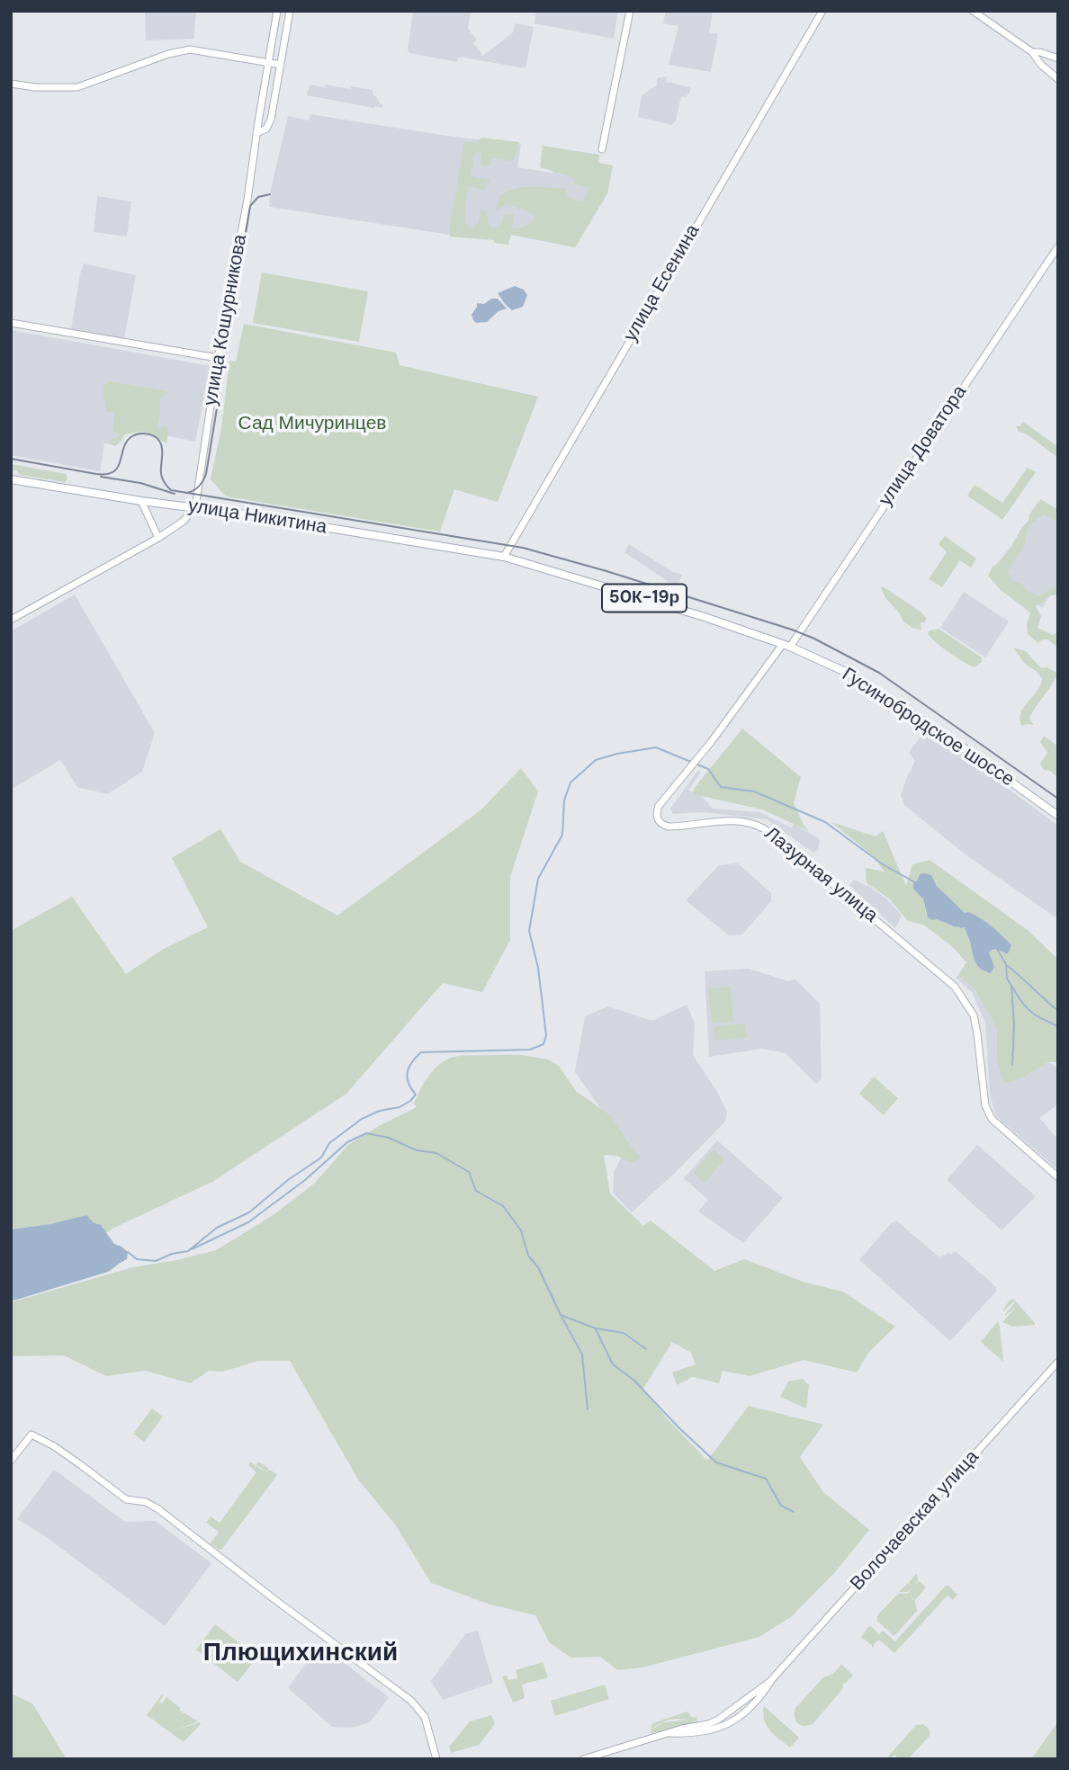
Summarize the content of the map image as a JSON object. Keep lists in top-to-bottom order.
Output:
{
  "streets": {
    "main road": ["улица Никитина", "50К-19р", "Гусинобродское шоссе"],
    "street": [
      "улица Есенина",
      "улица Кошурникова",
      "улица Доватора",
      "Лазурная улица",
      "Волочаевская улица"
    ]
  },
  "crossings": [
    ["улица Есенина", "улица Никитина"],
    ["улица Есенина", "Гусинобродское шоссе"],
    ["улица Кошурникова", "улица Никитина"],
    ["улица Доватора", "Гусинобродское шоссе"],
    ["улица Доватора", "Лазурная улица"],
    ["улица Никитина", "Гусинобродское шоссе"],
    ["Гусинобродское шоссе", "Лазурная улица"]
  ],
  "districts": ["Плющихинский"],
  "parks": ["Сад Мичуринцев"]
}
